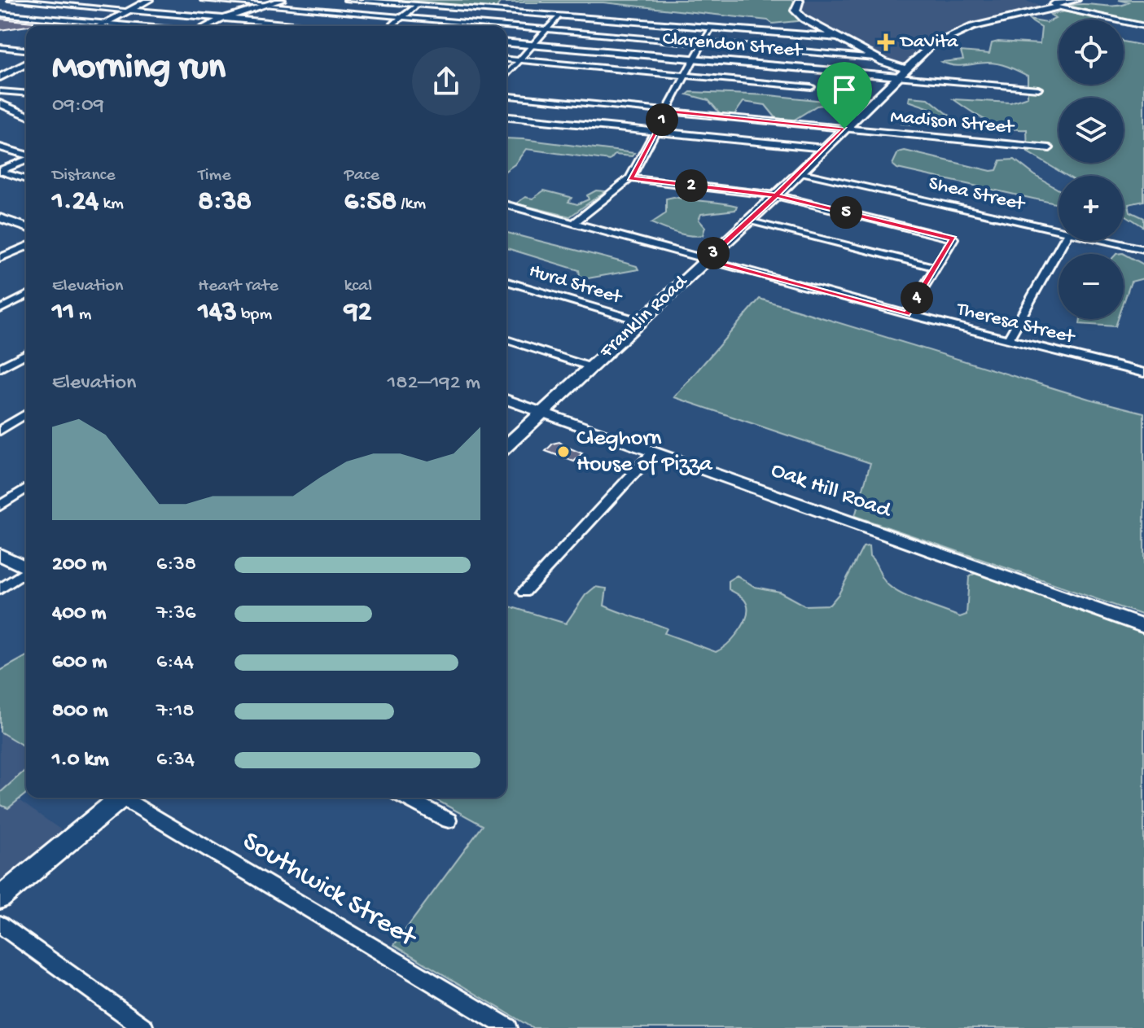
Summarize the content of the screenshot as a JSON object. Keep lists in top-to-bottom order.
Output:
{
  "streets": {
    "main road": ["Franklin Road"],
    "street": [
      "Clarendon Street",
      "Madison Street",
      "Shea Street",
      "Hurd Street",
      "Theresa Street",
      "Oak Hill Road",
      "Southwick Street"
    ]
  },
  "crossings": [
    ["Clarendon Street", "Franklin Road"],
    ["Madison Street", "Franklin Road"],
    ["Shea Street", "Franklin Road"],
    ["Hurd Street", "Franklin Road"],
    ["Franklin Road", "Theresa Street"],
    ["Franklin Road", "Oak Hill Road"]
  ],
  "places": {
    "health": ["DaVita"],
    "other": ["Cleghorn House of Pizza"]
  },
  "page": {
    "map_buttons": ["+", "−"],
    "heading": ["Morning run", "09:09"],
    "pins": [
      "1",
      "2",
      "5",
      "3",
      "4"
    ],
    "stats": [
      ["Distance", "1.24 km"],
      ["Time", "8:38"],
      ["Pace", "6:58 /km"],
      ["Elevation", "11 m"],
      ["Heart rate", "143 bpm"],
      ["kcal", "92"]
    ],
    "chart": ["Elevation", "182–192 m"],
    "list": [
      {
        "name": "200 m",
        "note": "6:38"
      },
      {
        "name": "400 m",
        "note": "7:36"
      },
      {
        "name": "600 m",
        "note": "6:44"
      },
      {
        "name": "800 m",
        "note": "7:18"
      },
      {
        "name": "1.0 km",
        "note": "6:34"
      }
    ]
  }
}
